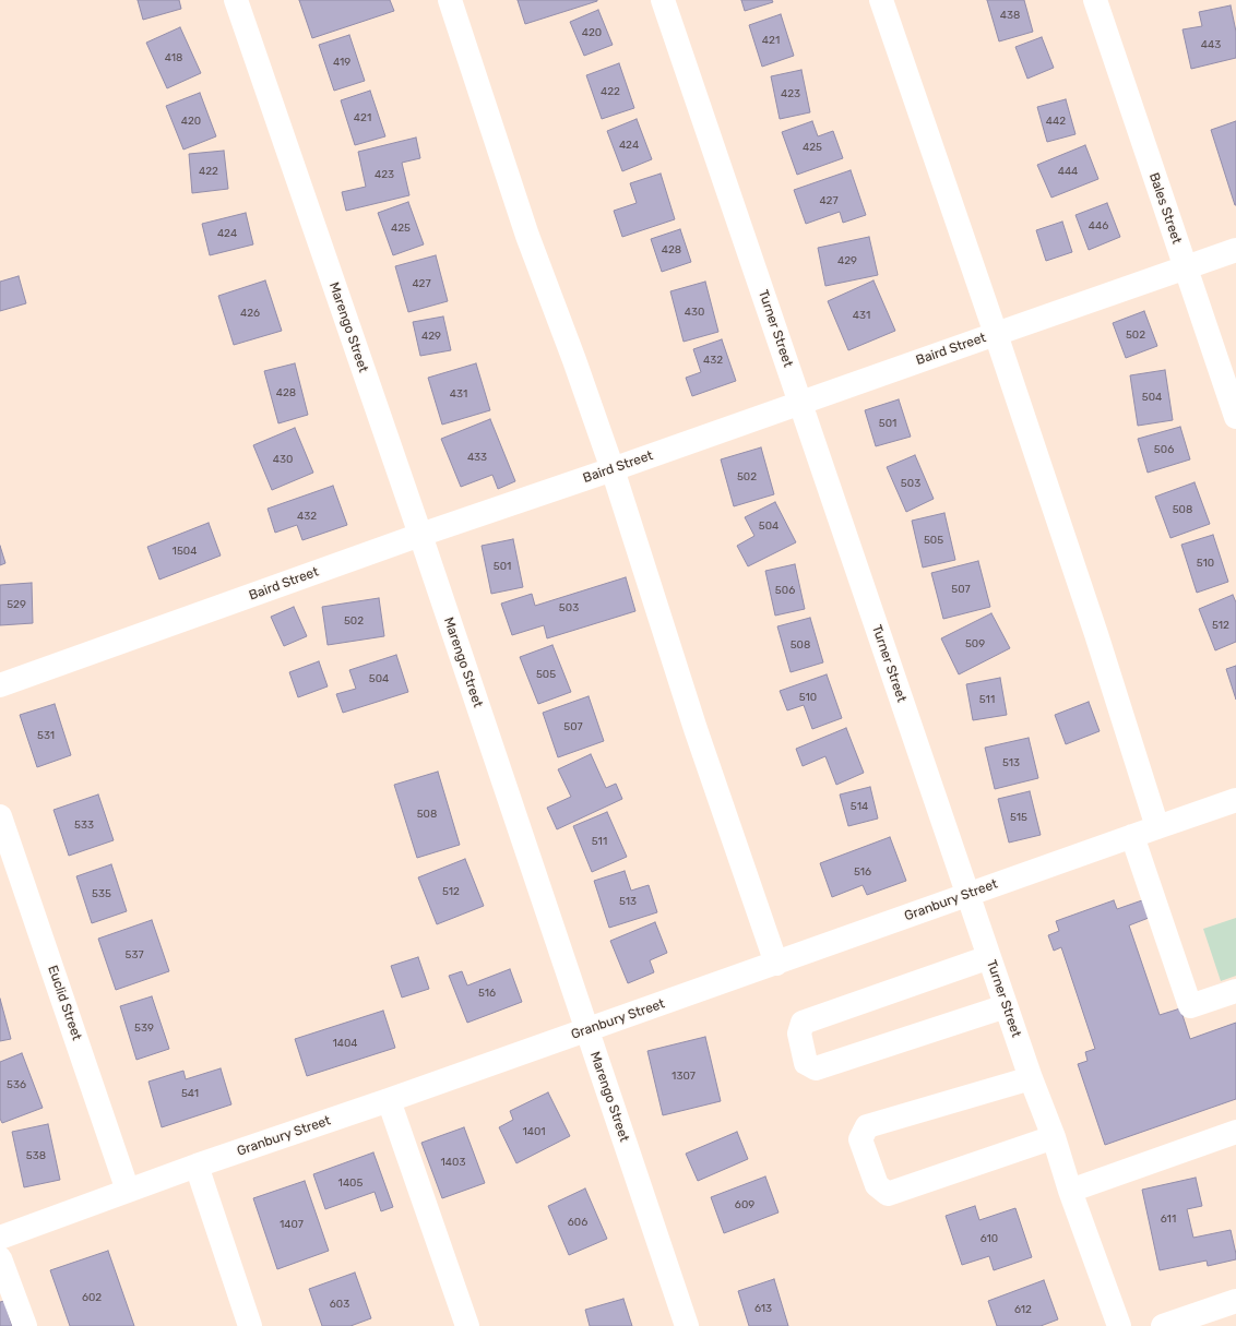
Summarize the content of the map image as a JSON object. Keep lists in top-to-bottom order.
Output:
{
  "streets": {
    "street": [
      "Bales Street",
      "Marengo Street",
      "Turner Street",
      "Baird Street",
      "Granbury Street",
      "Euclid Street"
    ]
  },
  "crossings": [
    ["Bales Street", "Baird Street"],
    ["Marengo Street", "Baird Street"],
    ["Marengo Street", "Granbury Street"],
    ["Turner Street", "Baird Street"],
    ["Turner Street", "Granbury Street"],
    ["Granbury Street", "Euclid Street"]
  ],
  "house_numbers": [
    "438",
    "420",
    "421",
    "443",
    "418",
    "419",
    "422",
    "423",
    "421",
    "420",
    "442",
    "424",
    "425",
    "422",
    "444",
    "423",
    "427",
    "446",
    "425",
    "424",
    "428",
    "429",
    "427",
    "430",
    "426",
    "431",
    "502",
    "429",
    "432",
    "428",
    "431",
    "504",
    "501",
    "506",
    "433",
    "430",
    "502",
    "503",
    "508",
    "432",
    "504",
    "505",
    "1504",
    "510",
    "501",
    "507",
    "506",
    "529",
    "503",
    "502",
    "512",
    "509",
    "508",
    "505",
    "504",
    "510",
    "511",
    "507",
    "531",
    "513",
    "514",
    "508",
    "515",
    "533",
    "511",
    "516",
    "512",
    "535",
    "513",
    "537",
    "516",
    "539",
    "1404",
    "1307",
    "536",
    "541",
    "1401",
    "538",
    "1403",
    "1405",
    "609",
    "611",
    "606",
    "1407",
    "610",
    "602",
    "603",
    "613",
    "612"
  ]
}
